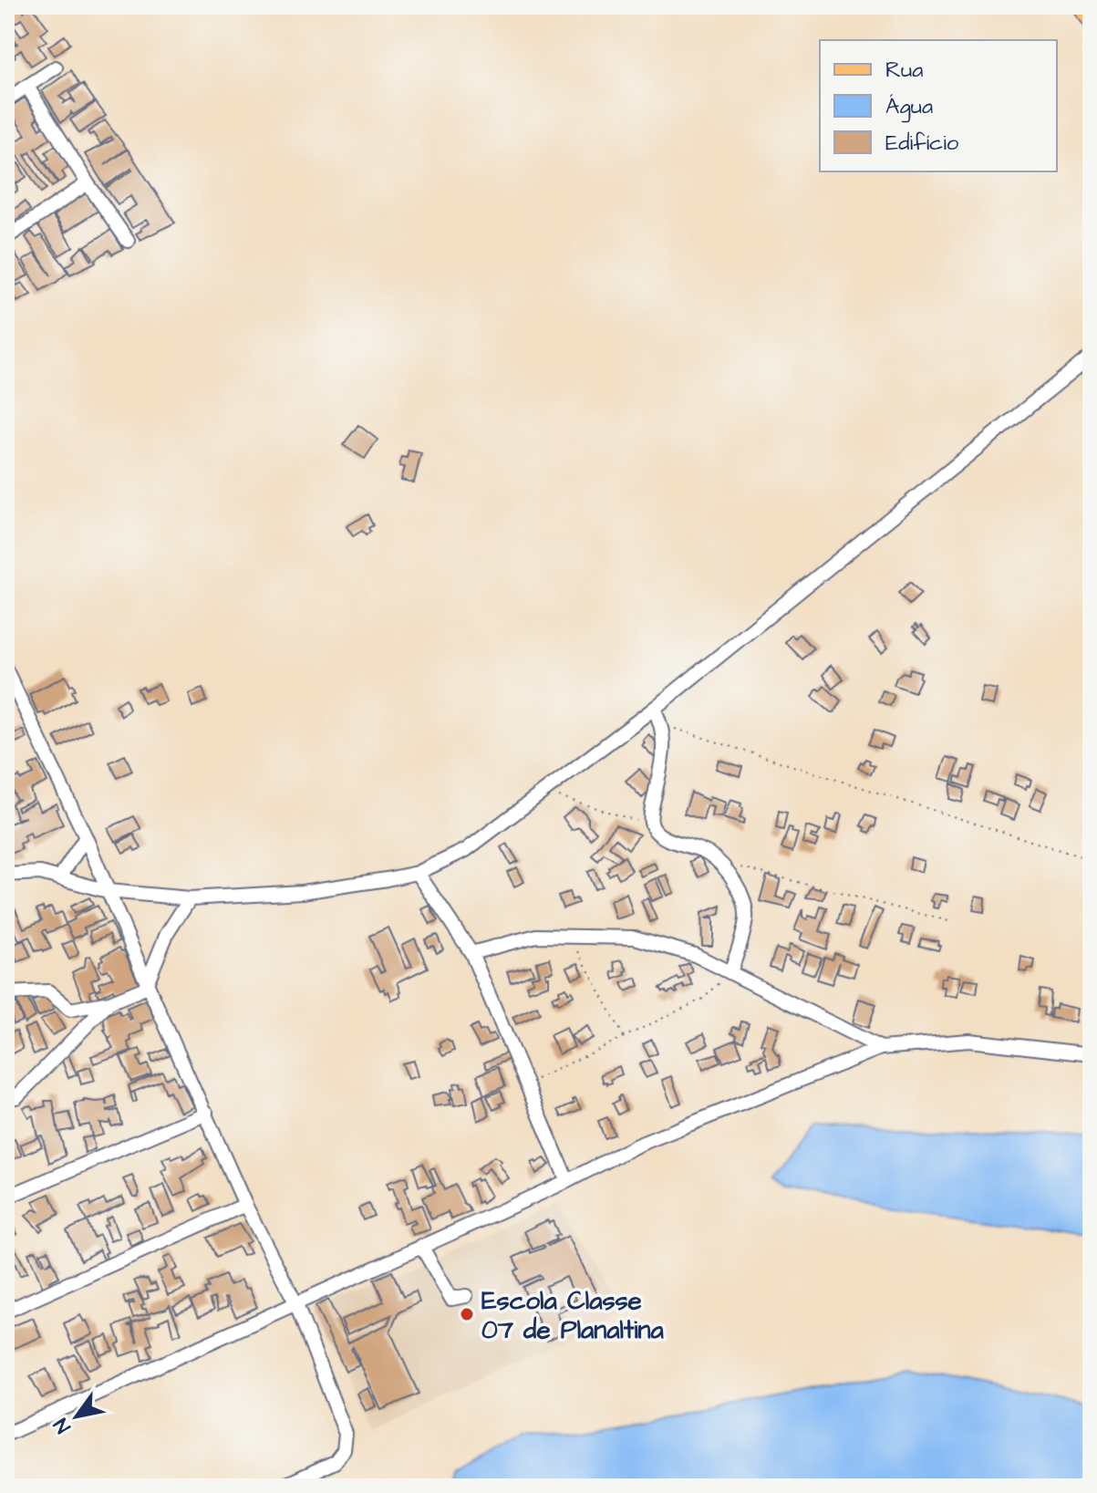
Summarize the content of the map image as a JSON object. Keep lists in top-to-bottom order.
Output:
{
  "places": ["Escola Classe 07 de Planaltina"],
  "legend": ["Rua", "Água", "Edifício"],
  "north": "bottom left"
}
